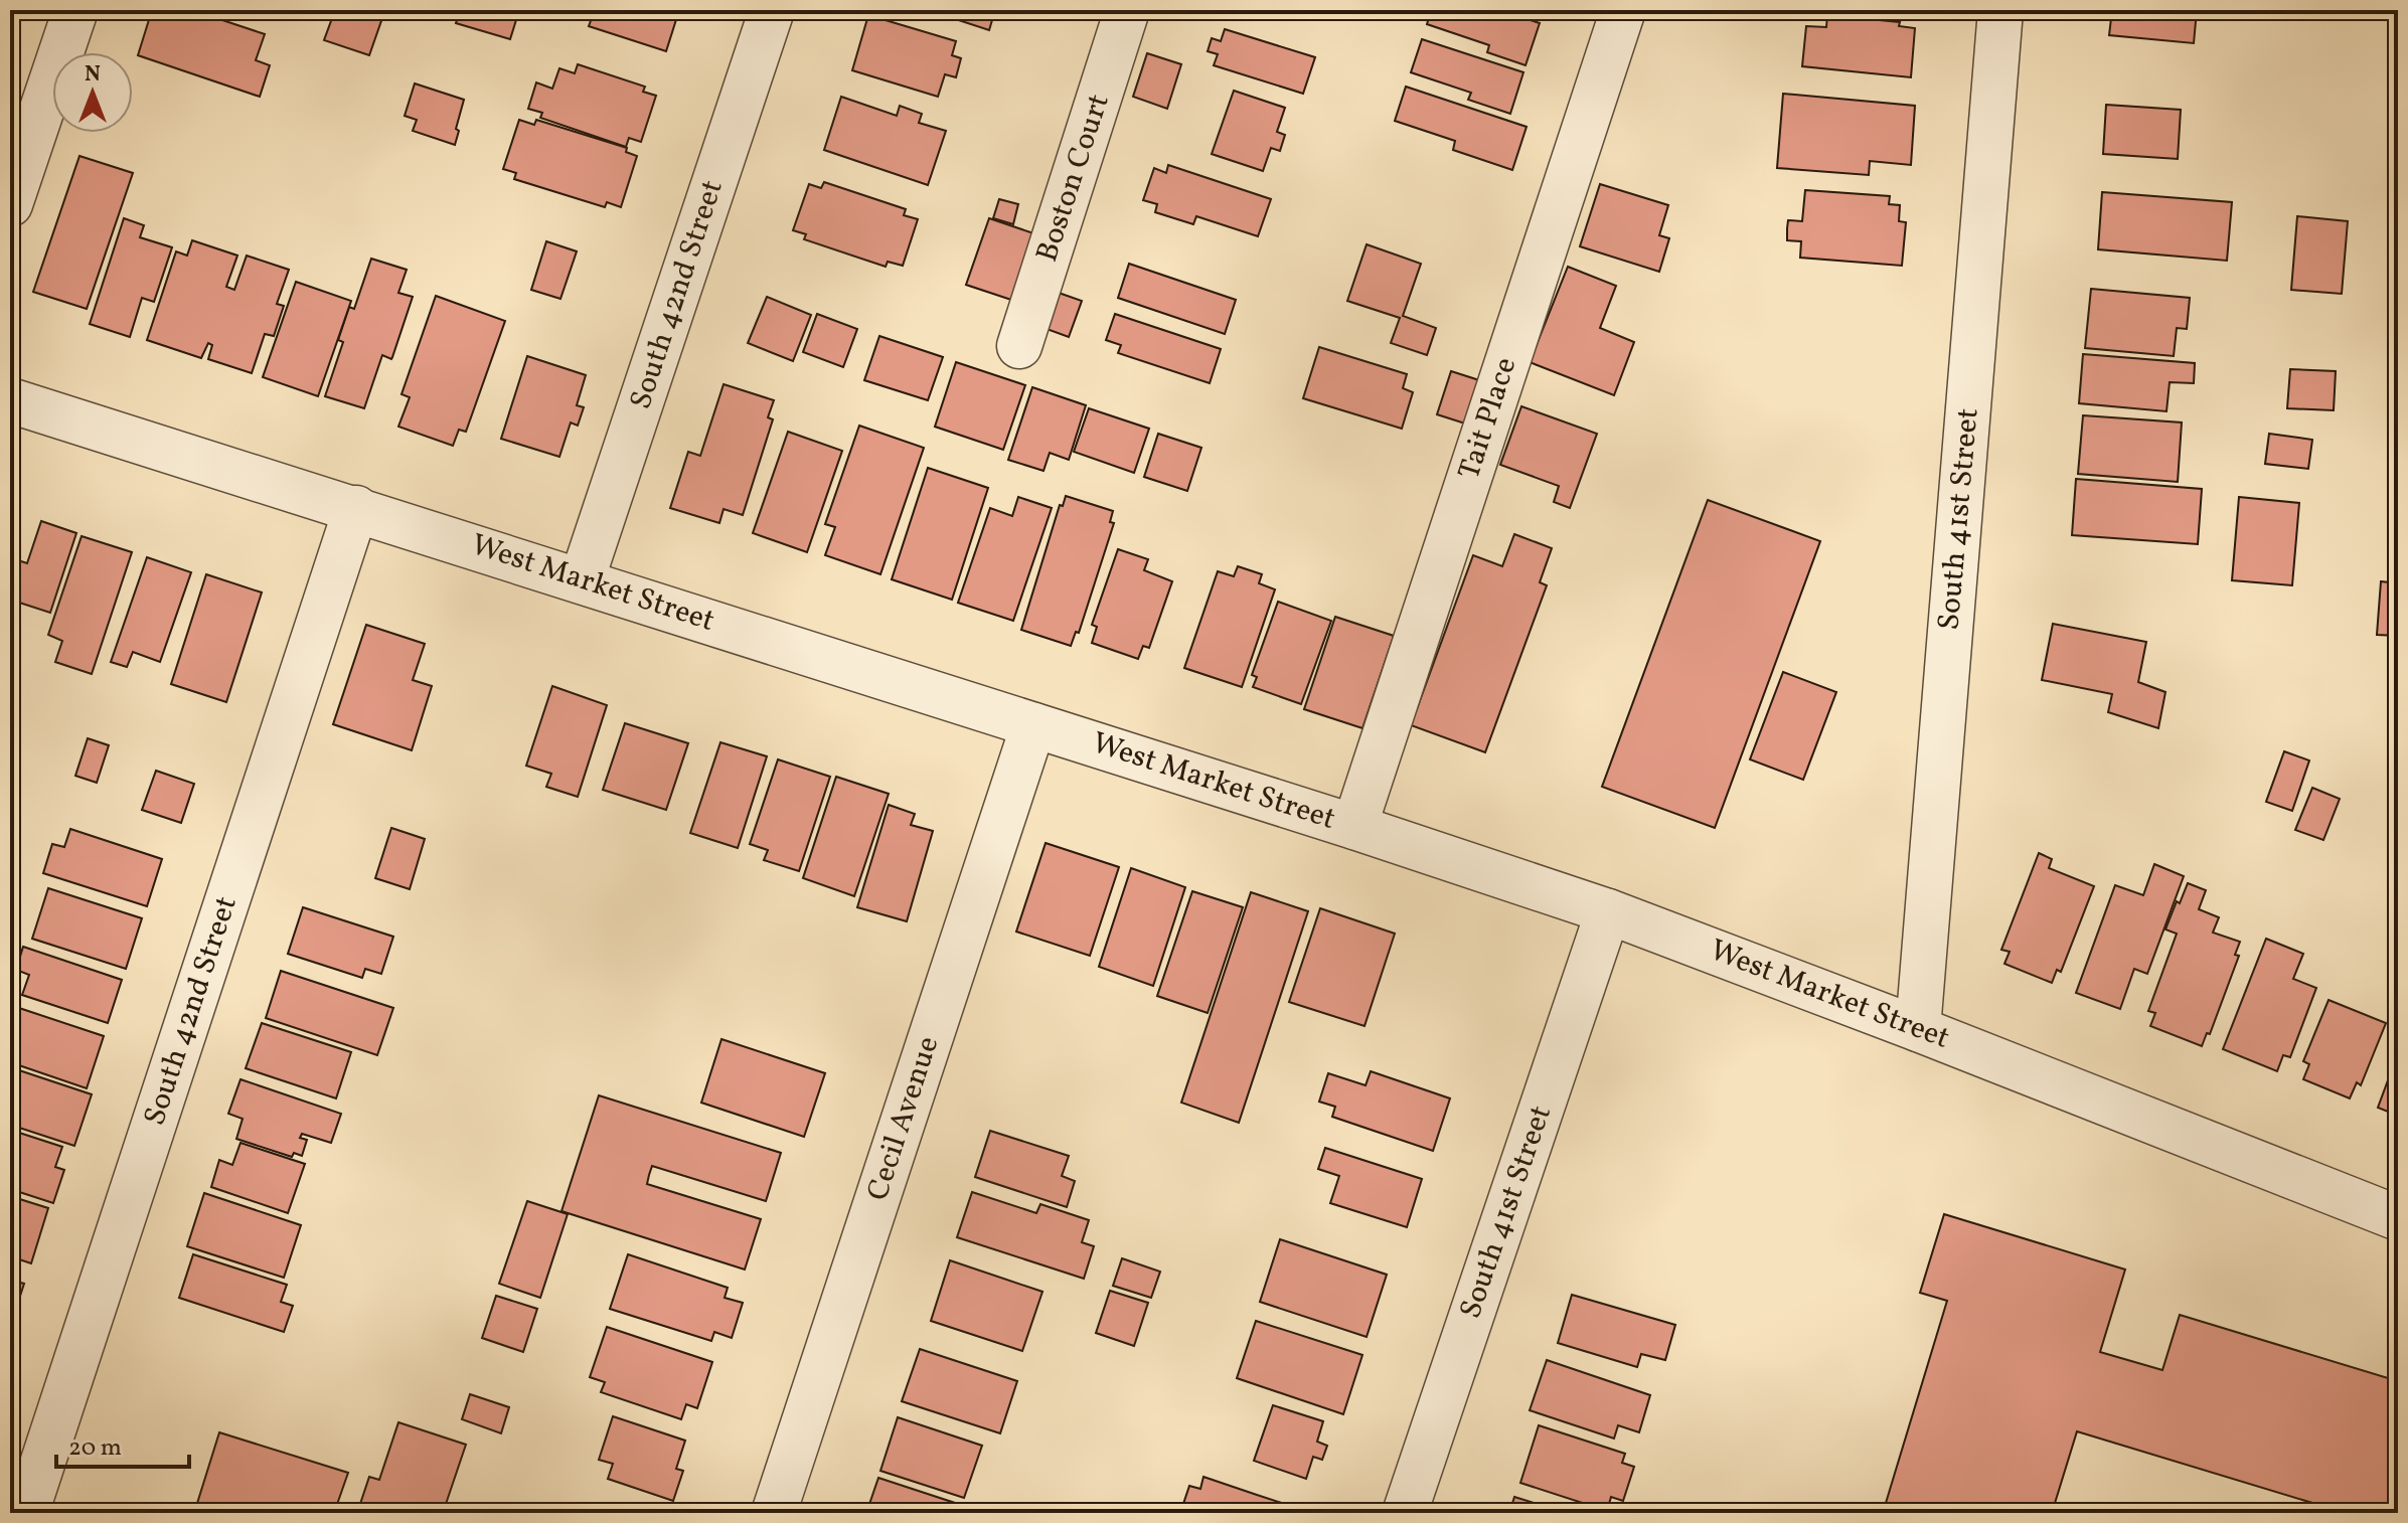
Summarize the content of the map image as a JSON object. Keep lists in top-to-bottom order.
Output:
{
  "streets": {
    "street": [
      "Boston Court",
      "South 42nd Street",
      "Tait Place",
      "South 41st Street",
      "West Market Street",
      "Cecil Avenue"
    ]
  },
  "crossings": [
    ["South 42nd Street", "West Market Street"],
    ["Tait Place", "West Market Street"],
    ["South 41st Street", "West Market Street"],
    ["West Market Street", "Cecil Avenue"]
  ],
  "scale_bar": "20 m",
  "north": "top"
}
